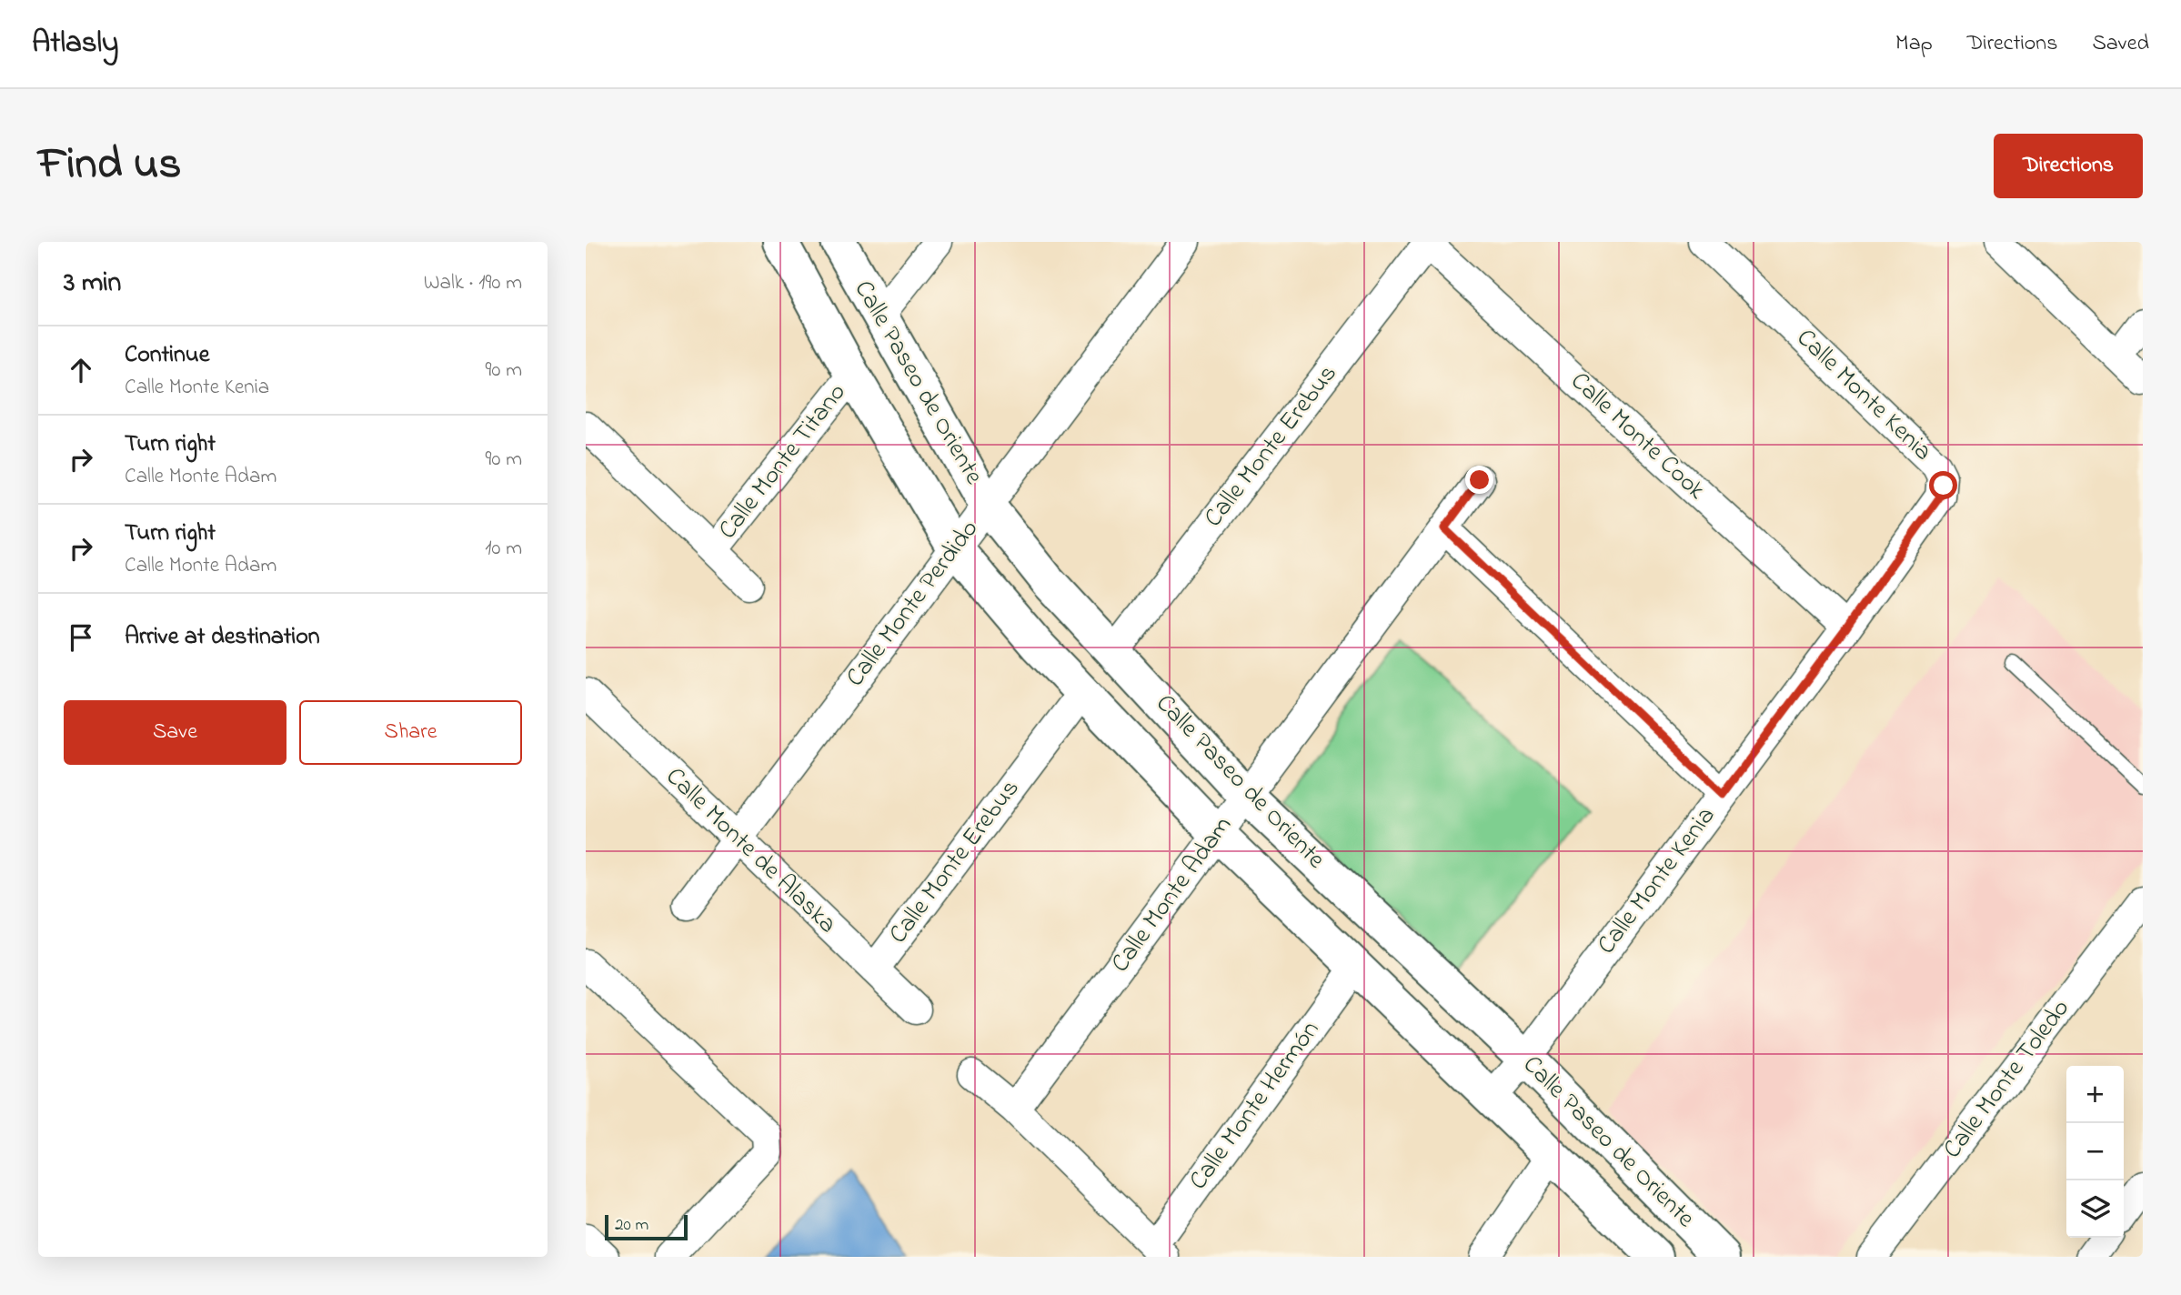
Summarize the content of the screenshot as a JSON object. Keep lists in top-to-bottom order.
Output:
{
  "streets": {
    "street": [
      "Calle Paseo de Oriente",
      "Calle Monte Kenia",
      "Calle Monte Cook",
      "Calle Monte Erebus",
      "Calle Monte Titano",
      "Calle Monte Perdido",
      "Calle Monte de Alaska",
      "Calle Monte Adam",
      "Calle Monte Toledo",
      "Calle Monte Hermón"
    ]
  },
  "crossings": [
    ["Calle Paseo de Oriente", "Calle Monte Kenia"],
    ["Calle Paseo de Oriente", "Calle Monte Erebus"],
    ["Calle Paseo de Oriente", "Calle Monte Titano"],
    ["Calle Paseo de Oriente", "Calle Monte Perdido"],
    ["Calle Paseo de Oriente", "Calle Monte Adam"],
    ["Calle Paseo de Oriente", "Calle Monte Hermón"],
    ["Calle Monte Kenia", "Calle Monte Cook"],
    ["Calle Monte Cook", "Calle Monte Erebus"],
    ["Calle Monte Erebus", "Calle Monte de Alaska"],
    ["Calle Monte Perdido", "Calle Monte de Alaska"]
  ],
  "scale_bar": "20 m",
  "page": {
    "header": "Atlasly",
    "nav": ["Map", "Directions", "Saved"],
    "title": "Find us",
    "buttons": [
      "Directions",
      ["Save", "Share"]
    ],
    "heading": ["3 min", "Walk · 190 m"],
    "list": [
      ["Continue", "Calle Monte Kenia", "90 m"],
      ["Turn right", "Calle Monte Adam", "90 m"],
      ["Turn right", "Calle Monte Adam", "10 m"],
      "Arrive at destination"
    ],
    "map_buttons": ["+", "−"],
    "scale": "20 m"
  }
}
